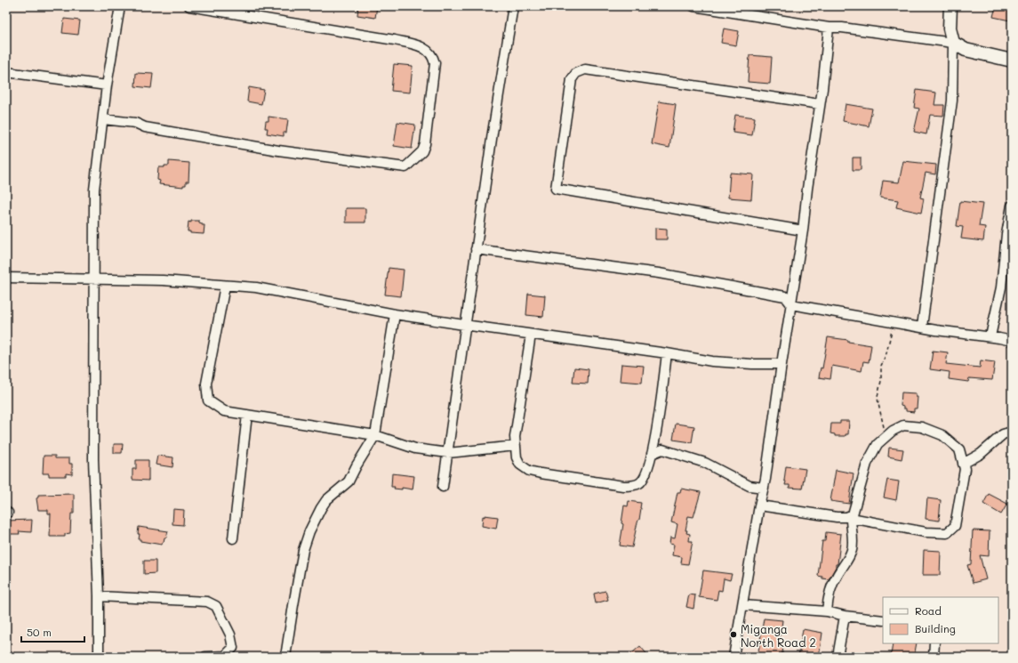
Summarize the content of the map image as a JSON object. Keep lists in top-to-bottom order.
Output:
{
  "places": ["Miganga North Road 2"],
  "legend": ["Road", "Building"],
  "scale_bar": "50 m"
}
